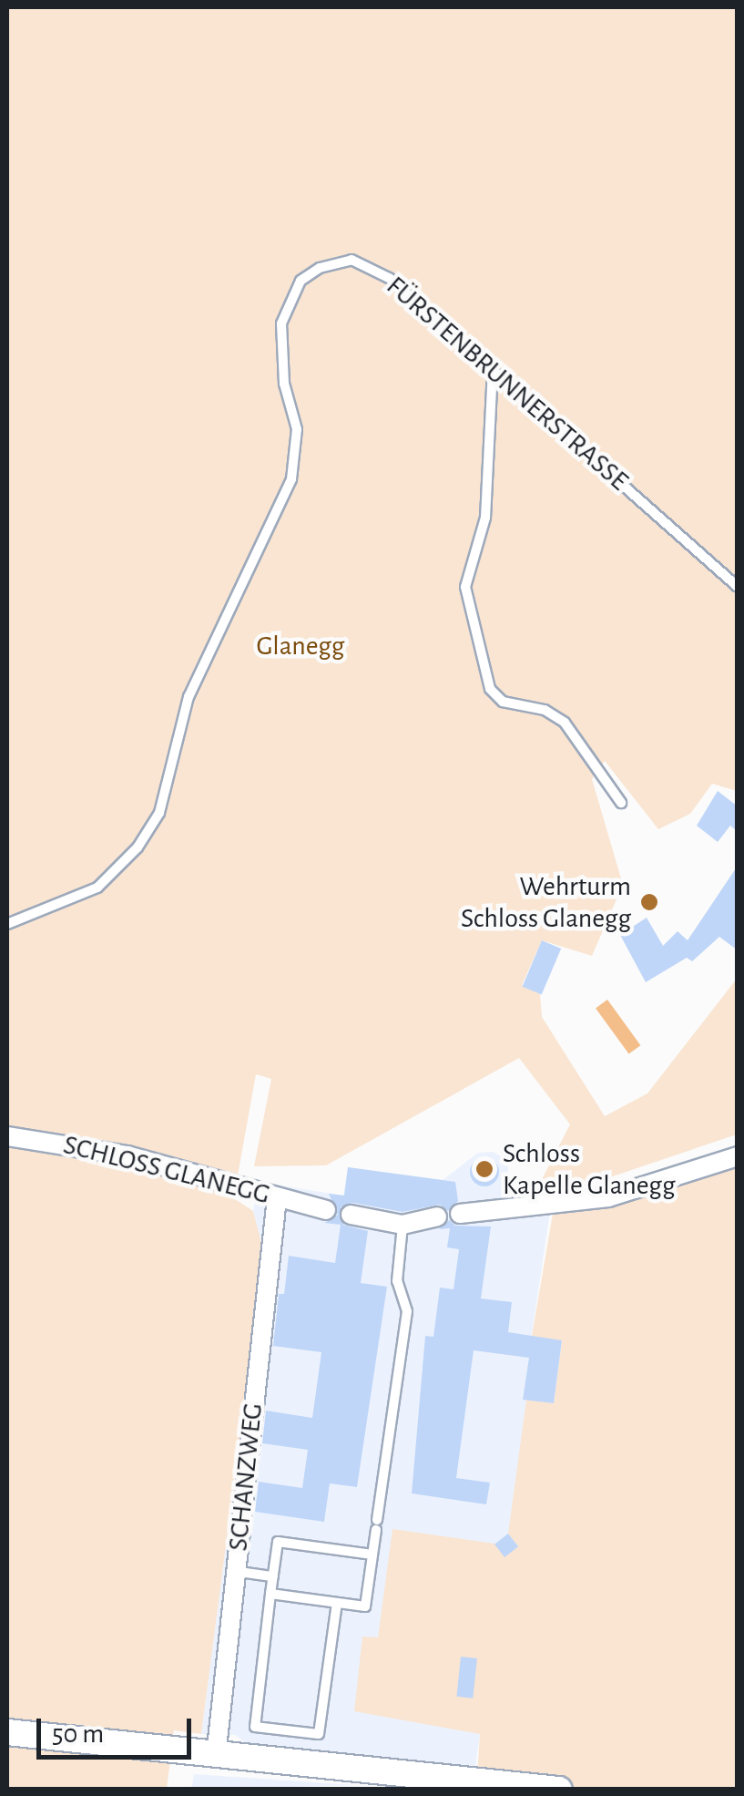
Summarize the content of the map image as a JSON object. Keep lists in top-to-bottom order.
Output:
{
  "streets": {
    "street": ["SCHLOSS GLANEGG", "SCHANZWEG"],
    "lane": ["FÜRSTENBRUNNERSTRASSE"]
  },
  "crossings": [
    ["SCHLOSS GLANEGG", "SCHANZWEG"]
  ],
  "parks": ["Glanegg"],
  "places": ["Wehrturm Schloss Glanegg", "Schloss Kapelle Glanegg"],
  "scale_bar": "50 m"
}
